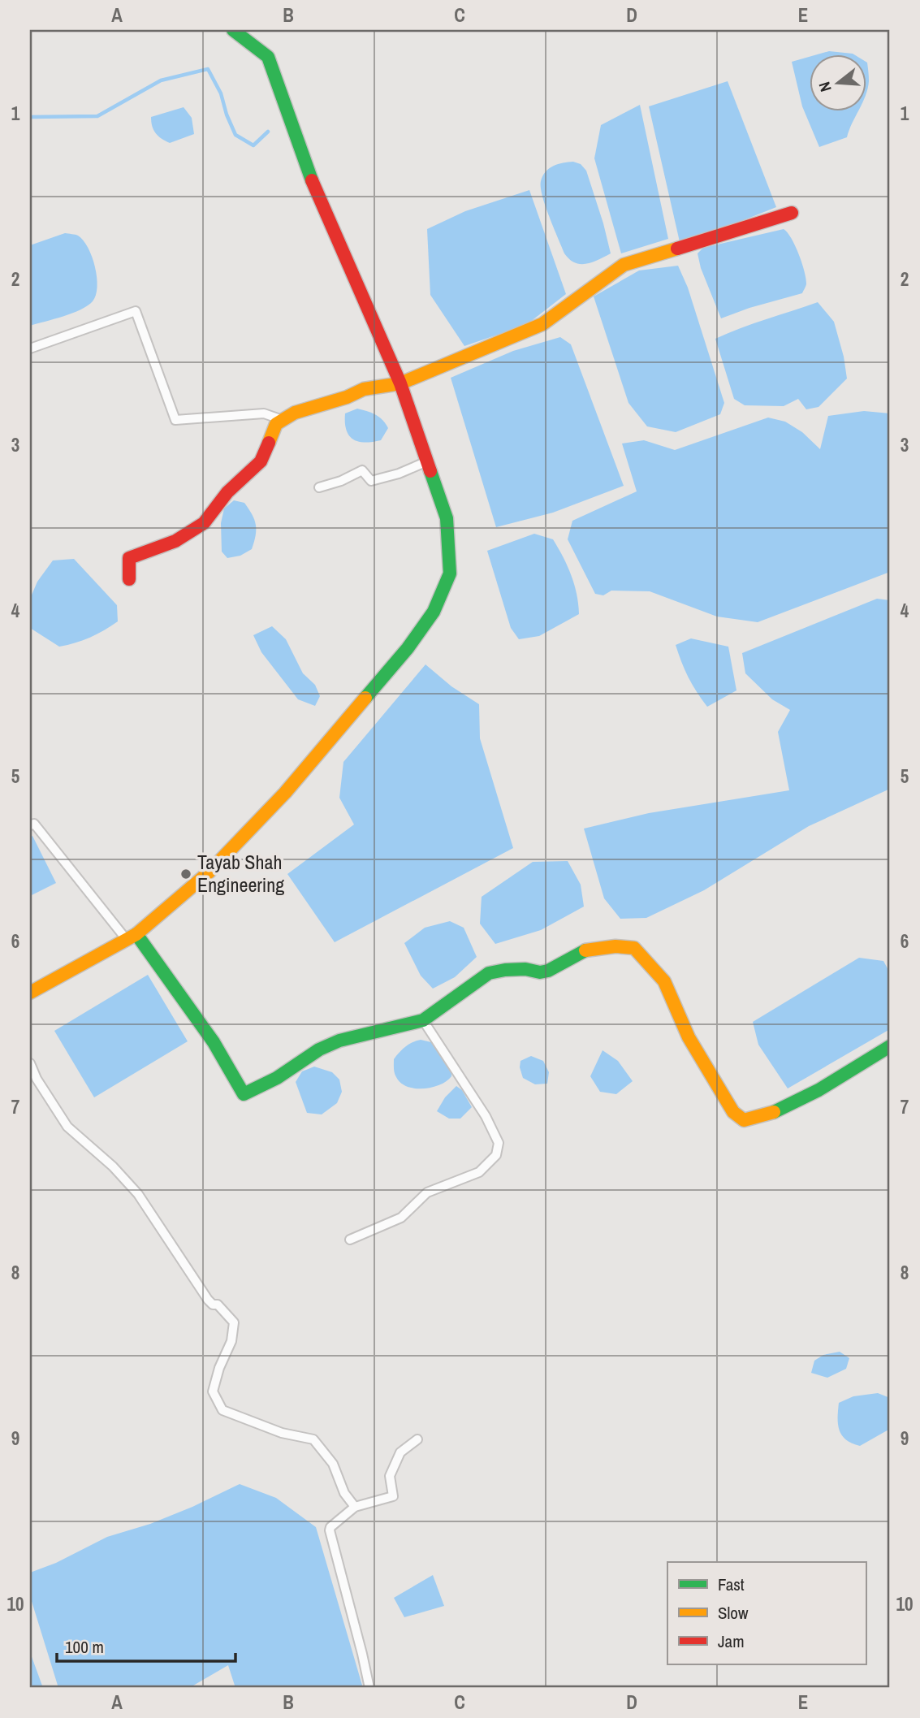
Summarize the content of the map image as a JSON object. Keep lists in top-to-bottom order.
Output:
{
  "places": ["Tayab Shah Engineering"],
  "legend": ["Fast", "Slow", "Jam"],
  "scale_bar": "100 m",
  "north": "left",
  "grid": {
    "columns": [
      "A",
      "B",
      "C",
      "D",
      "E"
    ],
    "rows": [
      "1",
      "2",
      "3",
      "4",
      "5",
      "6",
      "7",
      "8",
      "9",
      "10"
    ]
  }
}
